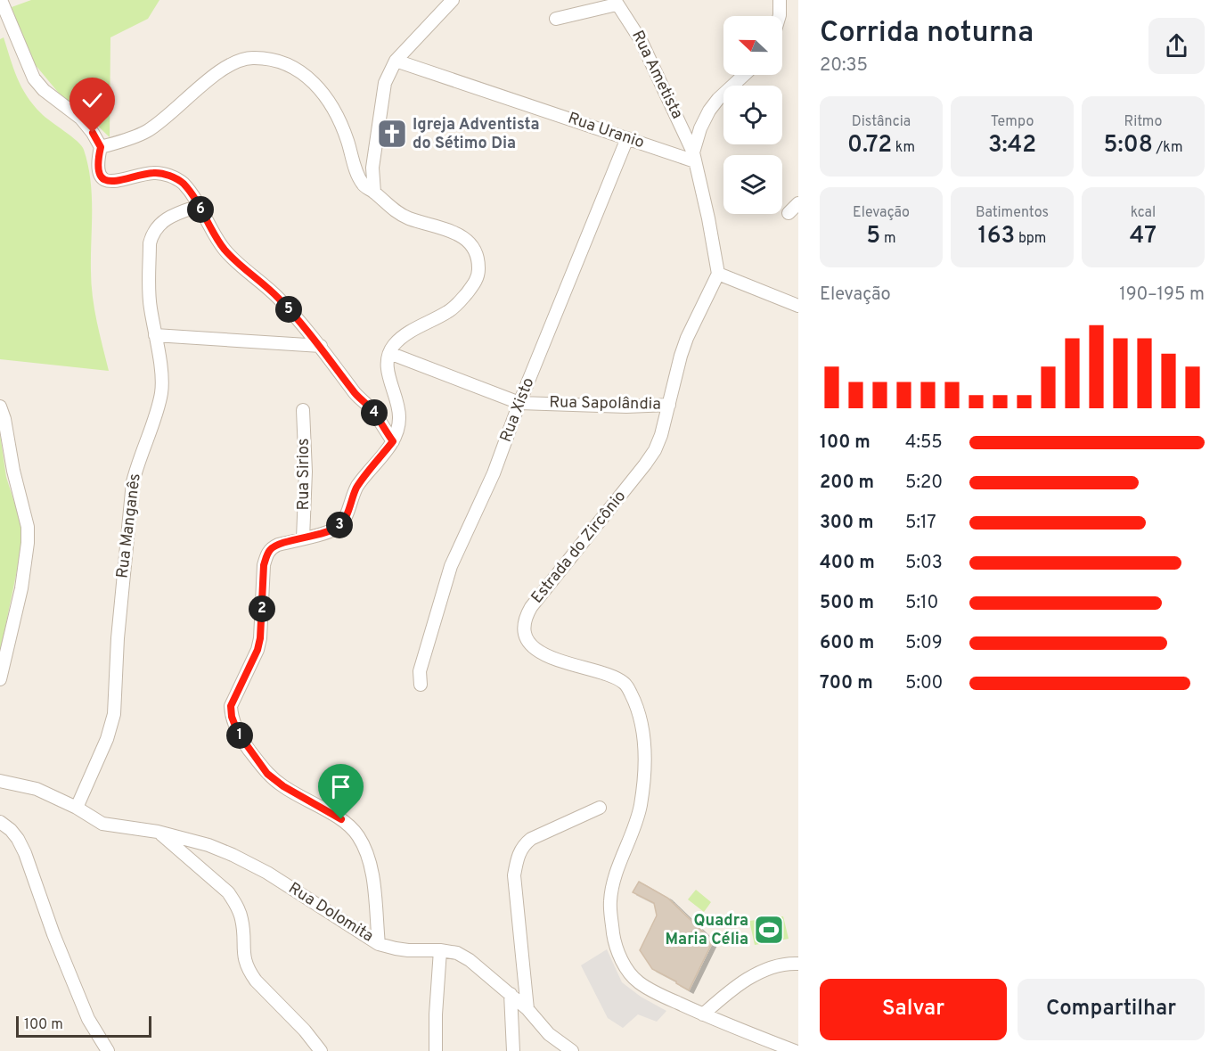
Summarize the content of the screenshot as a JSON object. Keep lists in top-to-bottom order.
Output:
{
  "streets": {
    "street": [
      "Rua Ametista",
      "Rua Uranio",
      "Rua Sapolândia",
      "Rua Xisto",
      "Rua Sirios",
      "Rua Manganês",
      "Estrada do Zircônio",
      "Rua Dolomita"
    ]
  },
  "crossings": [
    ["Rua Ametista", "Rua Uranio"],
    ["Rua Uranio", "Rua Xisto"],
    ["Rua Sapolândia", "Rua Xisto"],
    ["Rua Sapolândia", "Estrada do Zircônio"]
  ],
  "places": {
    "church": ["Igreja Adventista do Sétimo Dia"],
    "sports": ["Quadra Maria Célia"]
  },
  "scale_bar": "100 m",
  "north": "left",
  "page": {
    "heading": ["Corrida noturna", "20:35"],
    "stats": [
      ["Distância", "0.72 km"],
      ["Tempo", "3:42"],
      ["Ritmo", "5:08 /km"],
      ["Elevação", "5 m"],
      ["Batimentos", "163 bpm"],
      ["kcal", "47"]
    ],
    "pins": [
      "6",
      "5",
      "4",
      "3",
      "2",
      "1"
    ],
    "chart": ["Elevação", "190–195 m"],
    "list": [
      {
        "name": "100 m",
        "note": "4:55"
      },
      {
        "name": "200 m",
        "note": "5:20"
      },
      {
        "name": "300 m",
        "note": "5:17"
      },
      {
        "name": "400 m",
        "note": "5:03"
      },
      {
        "name": "500 m",
        "note": "5:10"
      },
      {
        "name": "600 m",
        "note": "5:09"
      },
      {
        "name": "700 m",
        "note": "5:00"
      }
    ],
    "buttons": ["Salvar", "Compartilhar"],
    "scale": "100 m"
  }
}
